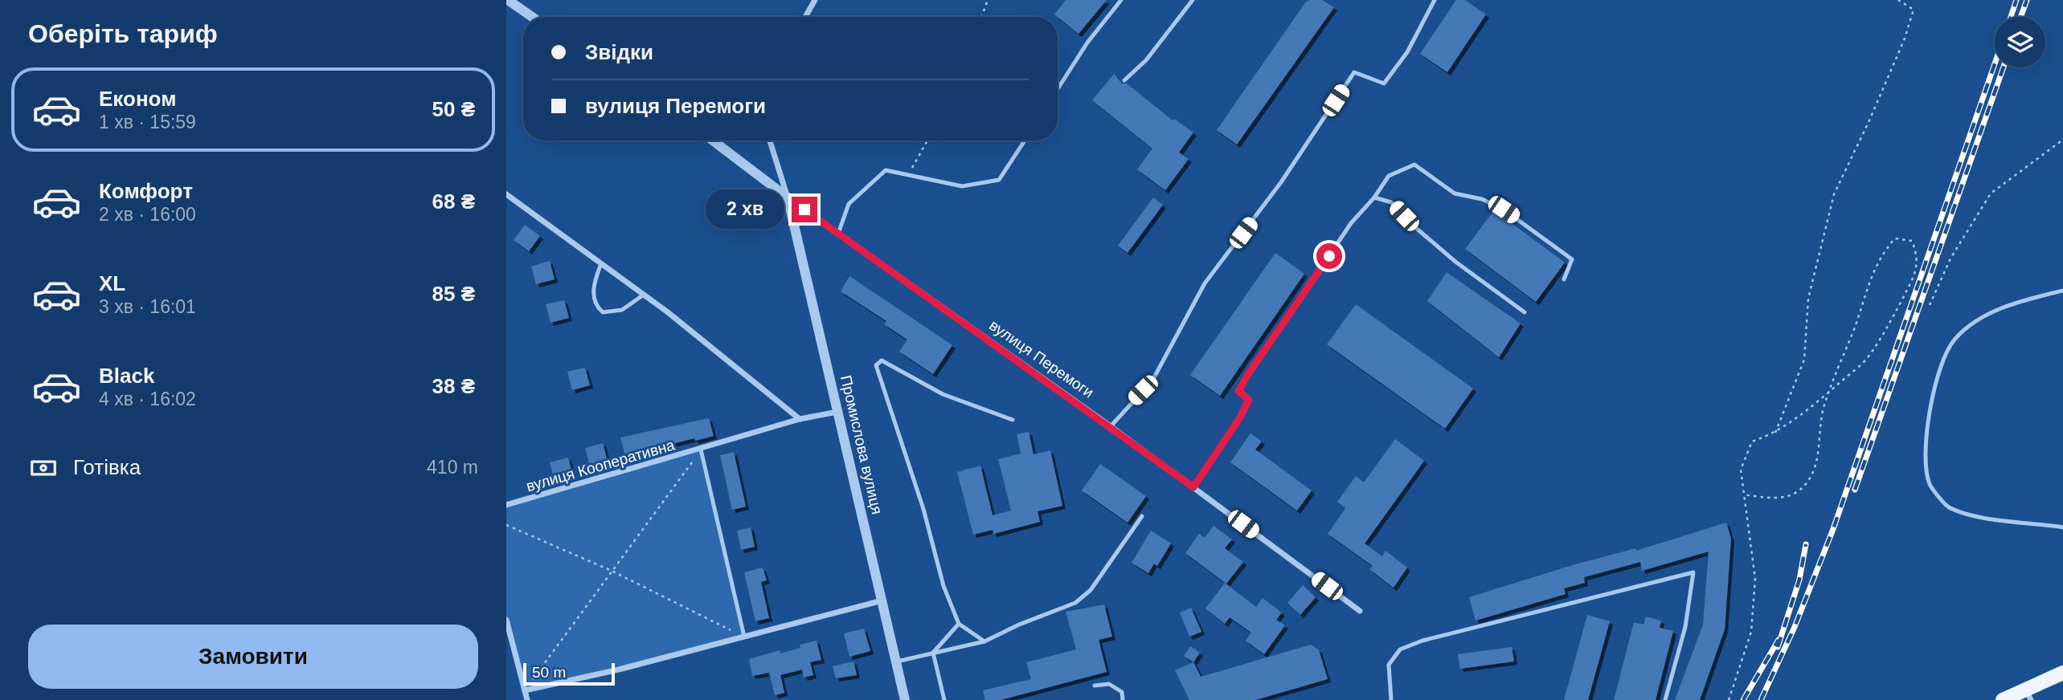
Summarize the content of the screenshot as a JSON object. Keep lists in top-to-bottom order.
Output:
{
  "streets": {
    "street": ["вулиця Перемоги", "Промислова вулиця", "вулиця Кооперативна"]
  },
  "crossings": [
    ["вулиця Перемоги", "Промислова вулиця"],
    ["Промислова вулиця", "вулиця Кооперативна"]
  ],
  "scale_bar": "50 m",
  "page": {
    "heading": "Оберіть тариф",
    "banner": ["Звідки", "вулиця Перемоги"],
    "list": [
      {
        "name": "Економ",
        "note": "1 хв · 15:59",
        "value": "50 ₴"
      },
      {
        "name": "Комфорт",
        "note": "2 хв · 16:00",
        "value": "68 ₴"
      },
      {
        "name": "XL",
        "note": "3 хв · 16:01",
        "value": "85 ₴"
      },
      {
        "name": "Black",
        "note": "4 хв · 16:02",
        "value": "38 ₴"
      }
    ],
    "bubble": "2 хв",
    "pay": ["Готівка", "410 m"],
    "buttons": "Замовити",
    "scale": "50 m"
  }
}
